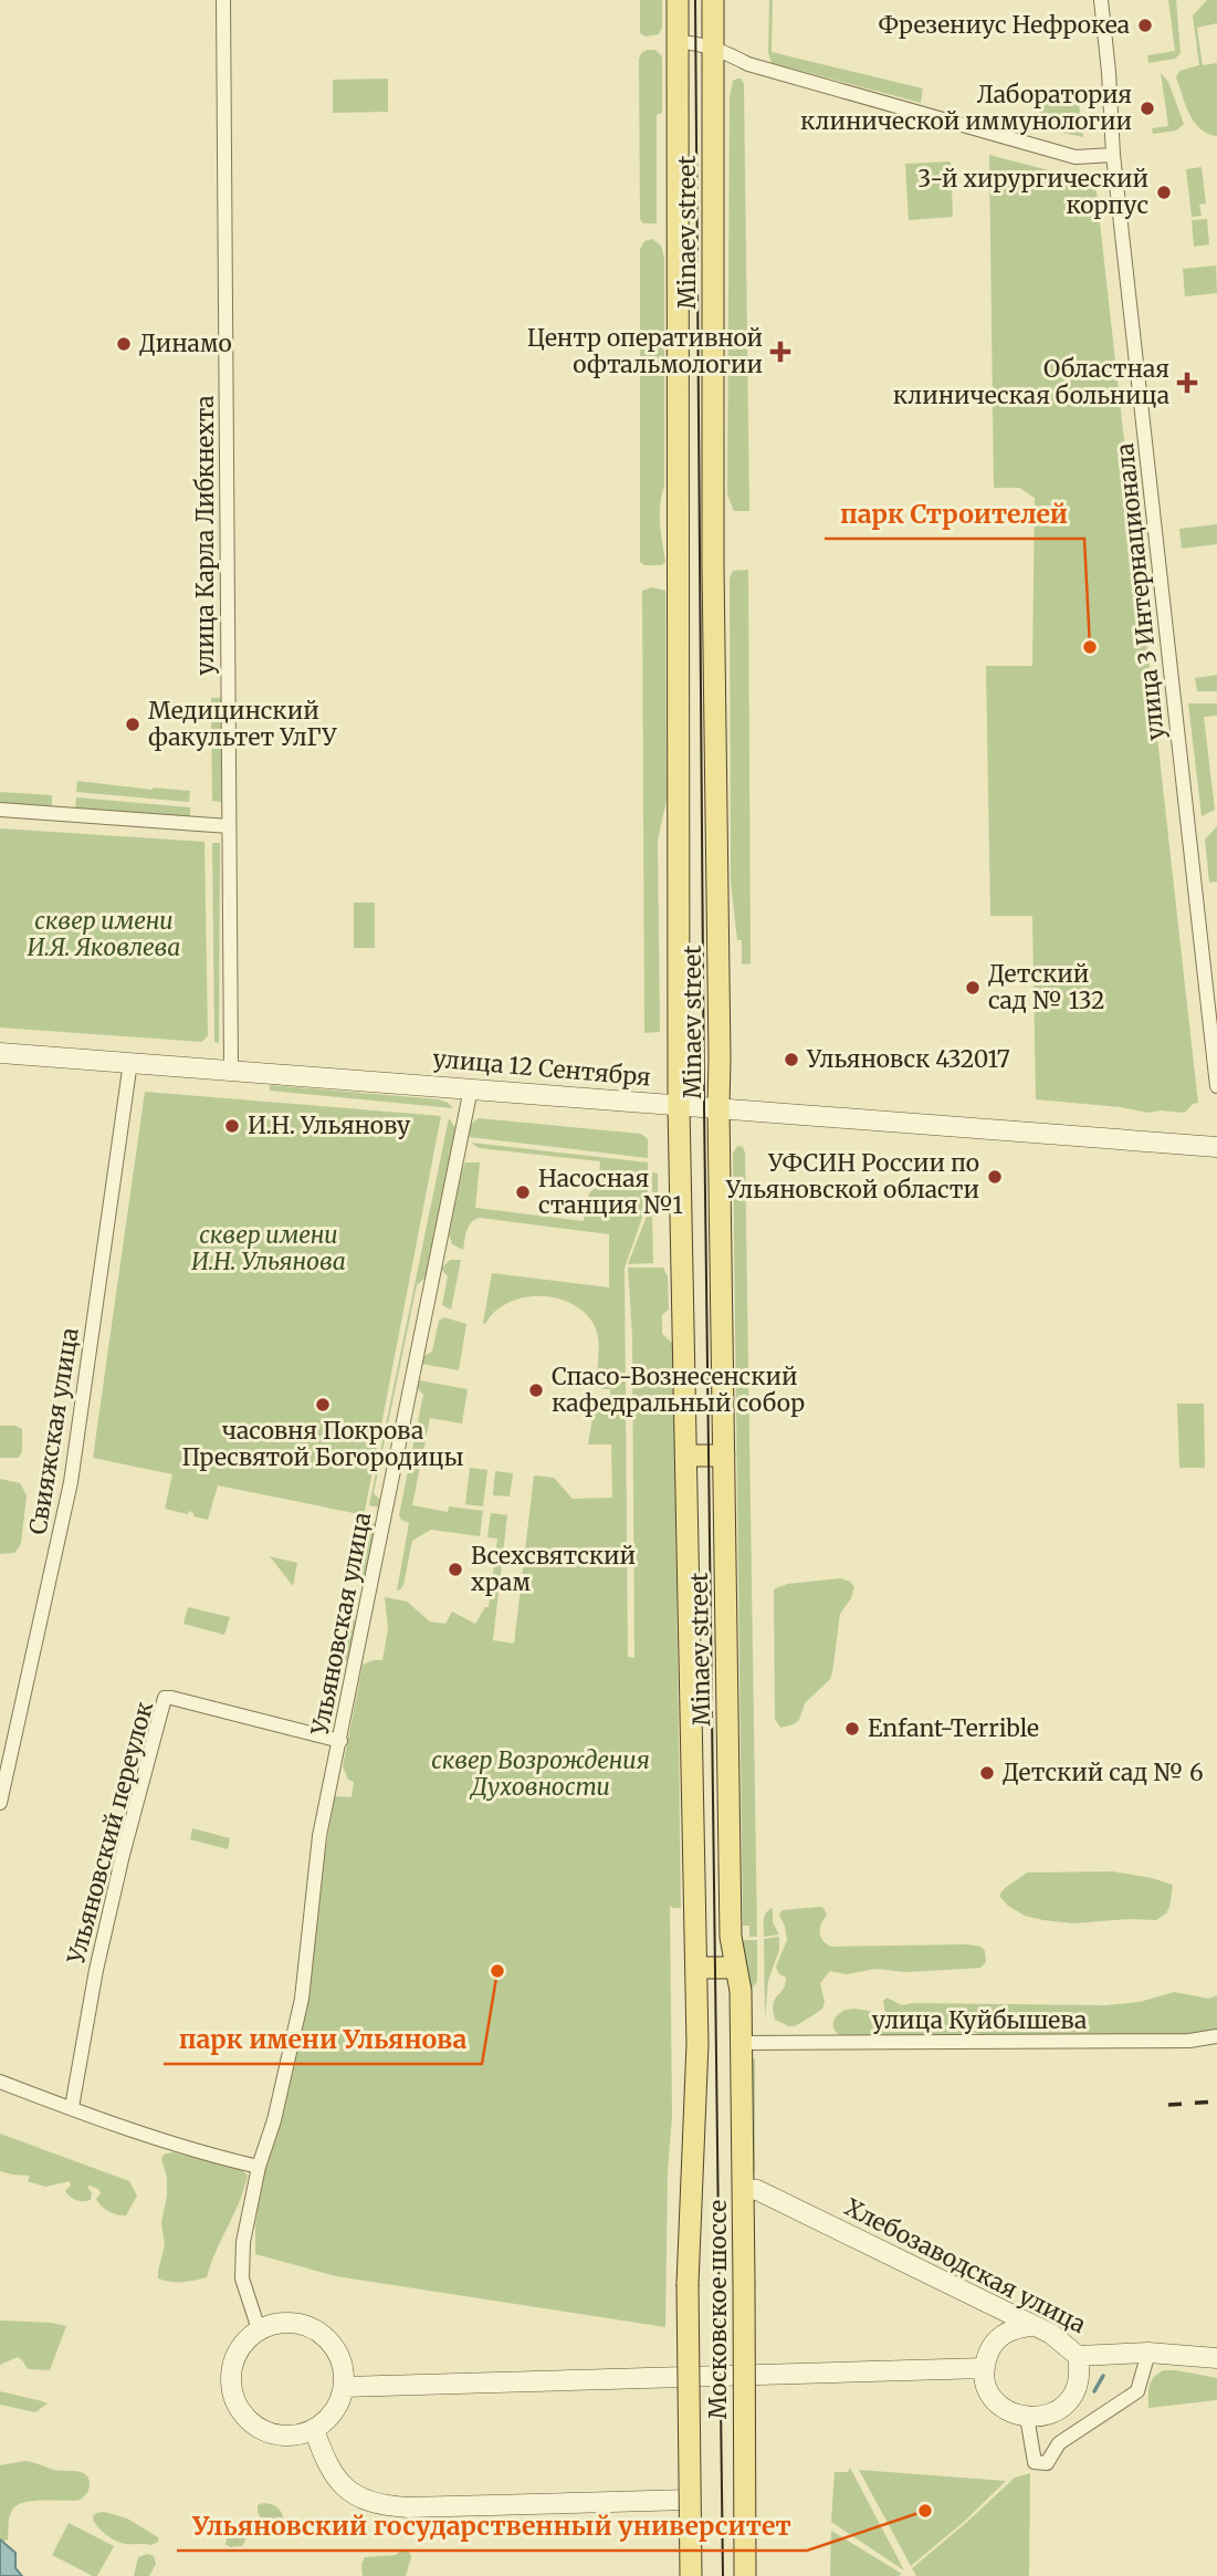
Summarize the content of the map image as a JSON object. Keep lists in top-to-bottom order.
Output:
{
  "streets": {
    "main road": ["Minaev street", "Московское шоссе"],
    "street": [
      "улица Карла Либкнехта",
      "улица 3 Интернационала",
      "улица 12 Сентября",
      "Свияжская улица",
      "Ульяновская улица",
      "Ульяновский переулок",
      "улица Куйбышева",
      "Хлебозаводская улица"
    ]
  },
  "crossings": [
    ["Minaev street", "улица 12 Сентября"],
    ["Minaev street", "улица Куйбышева"],
    ["Minaev street", "Московское шоссе"],
    ["улица Карла Либкнехта", "улица 12 Сентября"],
    ["улица 12 Сентября", "Свияжская улица"],
    ["улица 12 Сентября", "Ульяновская улица"],
    ["Ульяновская улица", "Ульяновский переулок"],
    ["улица Куйбышева", "Московское шоссе"],
    ["Хлебозаводская улица", "Московское шоссе"]
  ],
  "parks": ["сквер имени И.Я. Яковлева", "сквер имени И.Н. Ульянова", "сквер Возрождения Духовности"],
  "places": {
    "other": [
      "Фрезениус Нефрокеа",
      "Лаборатория клинической иммунологии",
      "3-й хирургический корпус",
      "Динамо",
      "парк Строителей",
      "Медицинский факультет УлГУ",
      "Детский сад № 132",
      "Ульяновск 432017",
      "И.Н. Ульянову",
      "УФСИН России по Ульяновской области",
      "Насосная станция №1",
      "Спасо-Вознесенский кафедральный собор",
      "часовня Покрова Пресвятой Богородицы",
      "Всехсвятский храм",
      "Enfant-Terrible",
      "Детский сад № 6",
      "парк имени Ульянова",
      "Ульяновский государственный университет"
    ],
    "health": ["Центр оперативной офтальмологии", "Областная клиническая больница"]
  }
}
